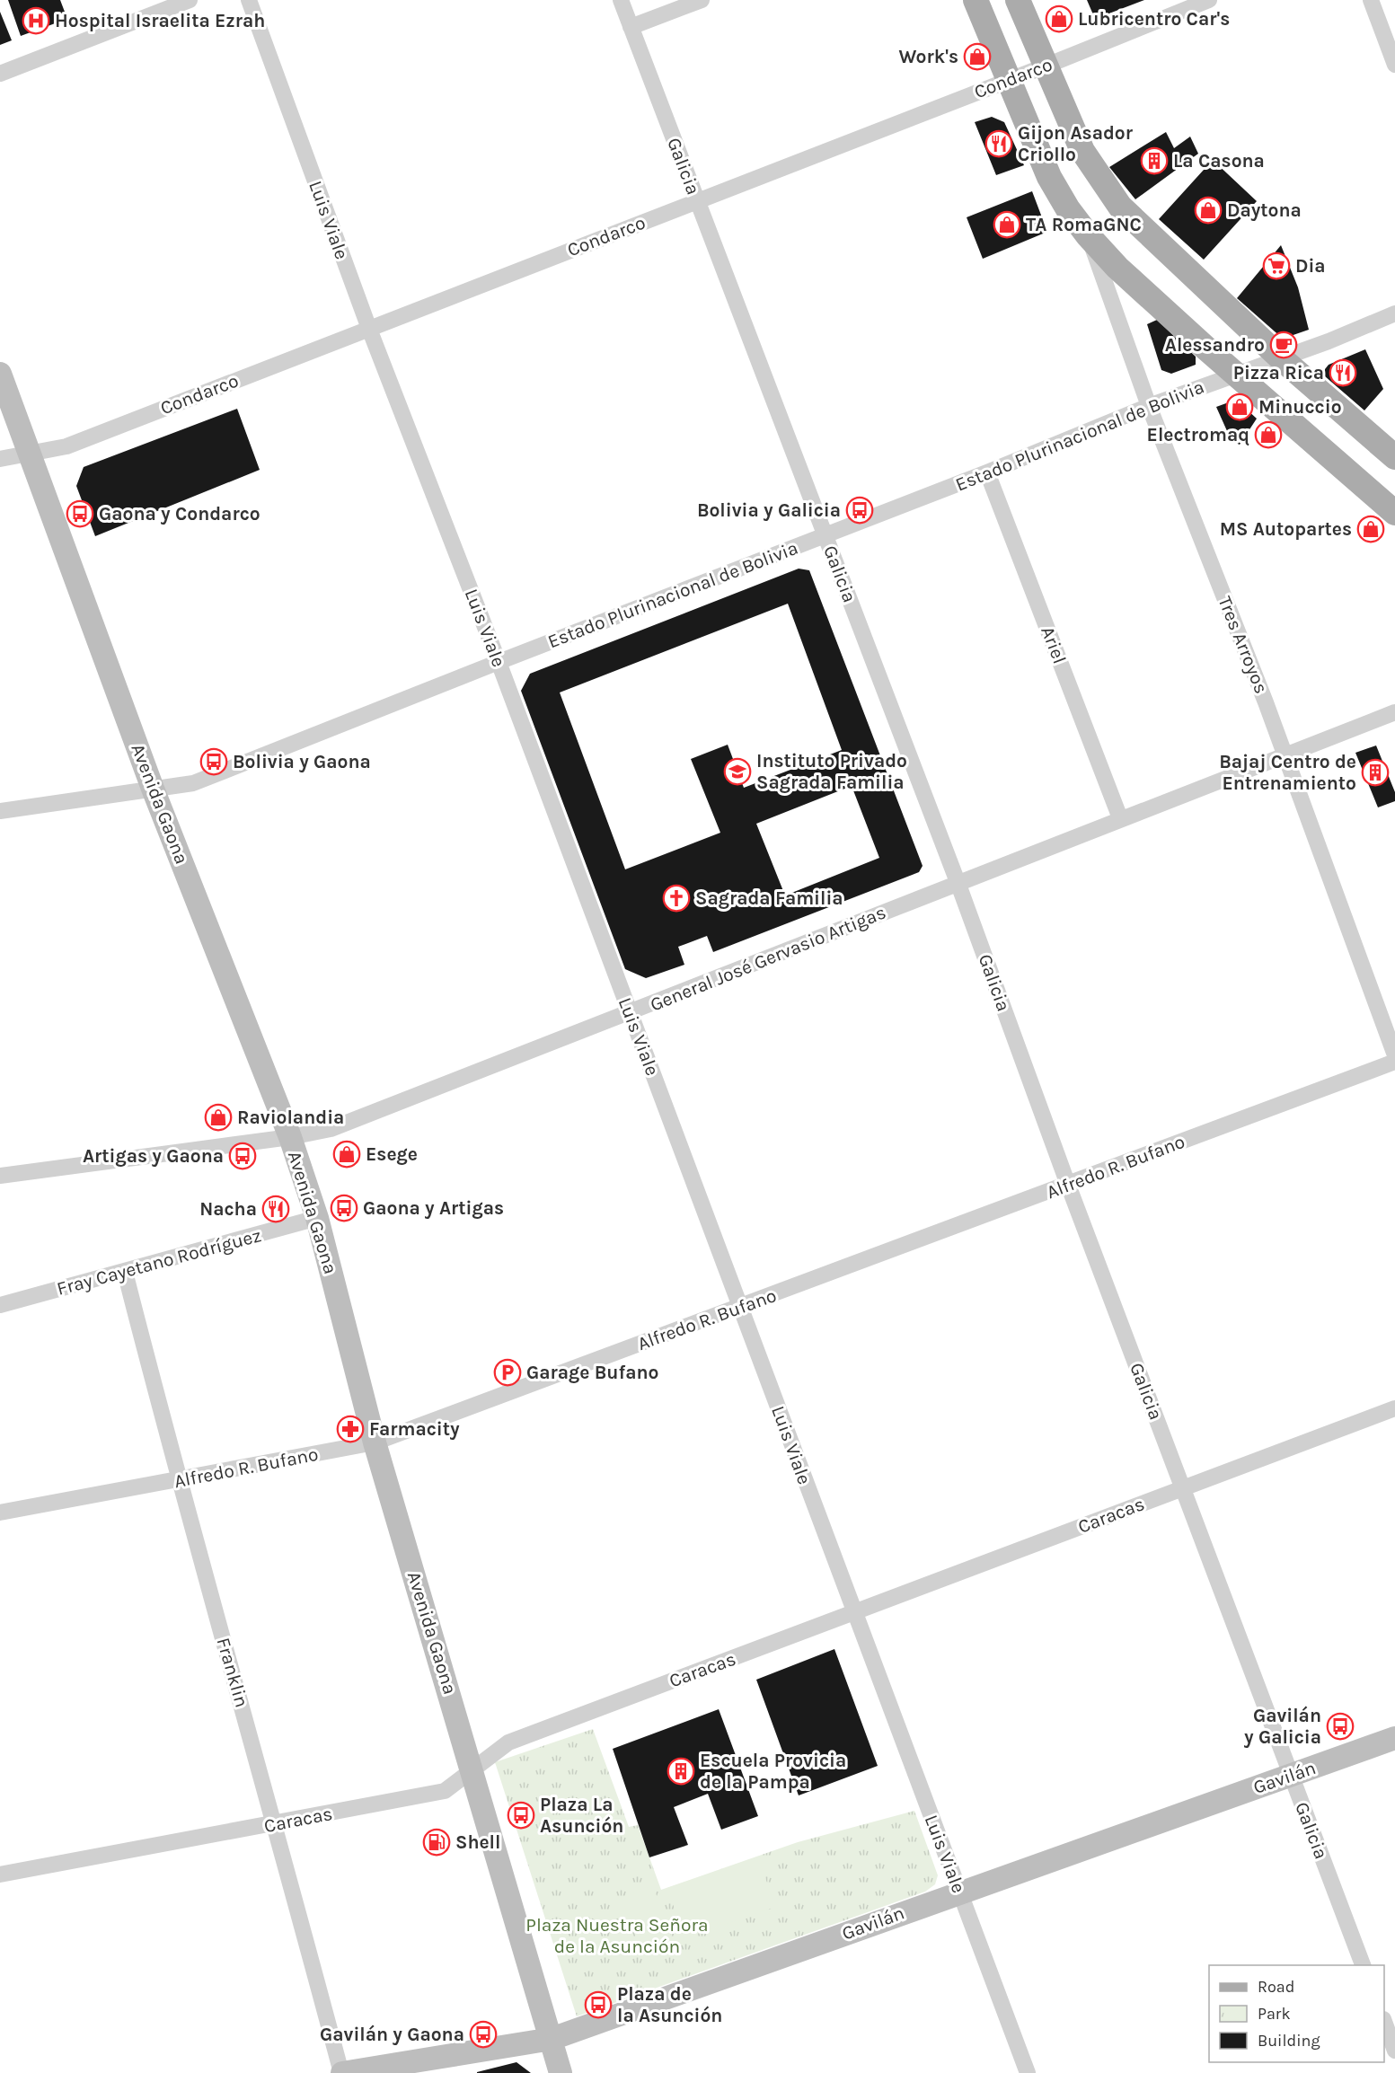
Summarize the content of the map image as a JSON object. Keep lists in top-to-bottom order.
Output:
{
  "streets": {
    "main road": ["Avenida Gaona", "Gavilán"],
    "street": [
      "Condarco",
      "Galicia",
      "Luis Viale",
      "Estado Plurinacional de Bolivia",
      "Ariel",
      "Tres Arroyos",
      "General José Gervasio Artigas",
      "Alfredo R. Bufano",
      "Fray Cayetano Rodríguez",
      "Caracas",
      "Franklin"
    ]
  },
  "crossings": [
    ["Condarco", "Galicia"],
    ["Condarco", "Luis Viale"],
    ["Condarco", "Avenida Gaona"],
    ["Galicia", "Estado Plurinacional de Bolivia"],
    ["Galicia", "General José Gervasio Artigas"],
    ["Galicia", "Alfredo R. Bufano"],
    ["Galicia", "Caracas"],
    ["Galicia", "Gavilán"],
    ["Luis Viale", "Estado Plurinacional de Bolivia"],
    ["Luis Viale", "General José Gervasio Artigas"],
    ["Luis Viale", "Alfredo R. Bufano"],
    ["Luis Viale", "Caracas"],
    ["Luis Viale", "Gavilán"],
    ["Estado Plurinacional de Bolivia", "Ariel"],
    ["Estado Plurinacional de Bolivia", "Tres Arroyos"],
    ["Estado Plurinacional de Bolivia", "Avenida Gaona"],
    ["Ariel", "General José Gervasio Artigas"],
    ["Tres Arroyos", "General José Gervasio Artigas"],
    ["Avenida Gaona", "General José Gervasio Artigas"],
    ["Avenida Gaona", "Alfredo R. Bufano"],
    ["Avenida Gaona", "Fray Cayetano Rodríguez"],
    ["Avenida Gaona", "Caracas"],
    ["Avenida Gaona", "Gavilán"],
    ["Alfredo R. Bufano", "Franklin"],
    ["Fray Cayetano Rodríguez", "Franklin"],
    ["Caracas", "Franklin"],
    ["Franklin", "Gavilán"]
  ],
  "parks": ["Plaza Nuestra Señora de la Asunción"],
  "places": {
    "shop": [
      "Lubricentro Car's",
      "Work's",
      "Daytona",
      "TA RomaGNC",
      "Minuccio",
      "Electromaq",
      "MS Autopartes",
      "Raviolandia",
      "Esege"
    ],
    "hospital": ["Hospital Israelita Ezrah"],
    "restaurant": ["Gijon Asador Criollo", "Pizza Rica", "Nacha"],
    "building": ["La Casona", "Bajaj Centro de Entrenamiento", "Escuela Provicia de la Pampa"],
    "supermarket": ["Dia"],
    "cafe": ["Alessandro"],
    "bus stop": [
      "Bolivia y Galicia",
      "Gaona y Condarco",
      "Bolivia y Gaona",
      "Artigas y Gaona",
      "Gaona y Artigas",
      "Gavilán y Galicia",
      "Plaza La Asunción",
      "Plaza de la Asunción",
      "Gavilán y Gaona"
    ],
    "school or university": ["Instituto Privado Sagrada Familia"],
    "church": ["Sagrada Familia"],
    "parking": ["Garage Bufano"],
    "pharmacy": ["Farmacity"],
    "fuel station": ["Shell"]
  },
  "legend": ["Road", "Park", "Building"]
}
